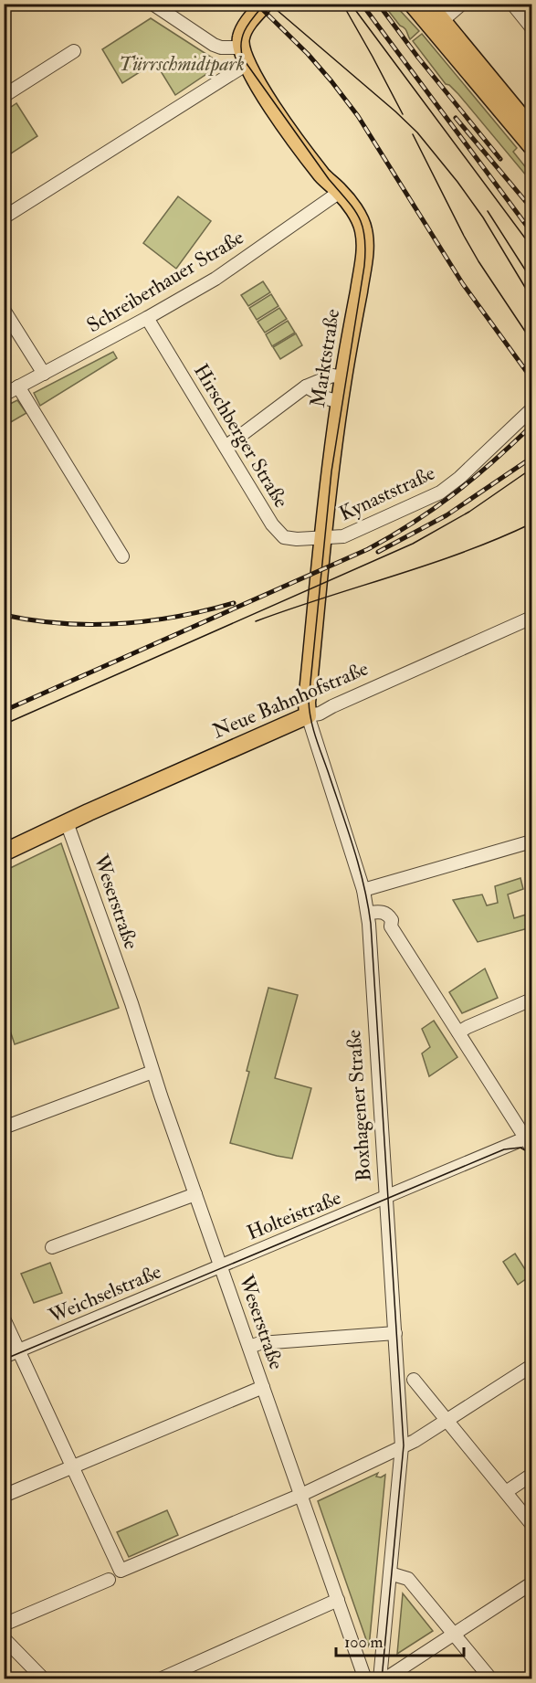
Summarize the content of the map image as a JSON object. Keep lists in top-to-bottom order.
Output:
{
  "streets": {
    "main road": ["Marktstraße", "Neue Bahnhofstraße", "Boxhagener Straße"],
    "street": [
      "Schreiberhauer Straße",
      "Hirschberger Straße",
      "Kynaststraße",
      "Weserstraße",
      "Holteistraße",
      "Weichselstraße"
    ]
  },
  "crossings": [
    ["Schreiberhauer Straße", "Marktstraße"],
    ["Schreiberhauer Straße", "Hirschberger Straße"],
    ["Marktstraße", "Hirschberger Straße"],
    ["Marktstraße", "Kynaststraße"],
    ["Marktstraße", "Boxhagener Straße"],
    ["Hirschberger Straße", "Kynaststraße"],
    ["Hirschberger Straße", "Boxhagener Straße"],
    ["Kynaststraße", "Boxhagener Straße"],
    ["Neue Bahnhofstraße", "Weserstraße"],
    ["Neue Bahnhofstraße", "Boxhagener Straße"],
    ["Weserstraße", "Holteistraße"],
    ["Weserstraße", "Weichselstraße"],
    ["Boxhagener Straße", "Holteistraße"],
    ["Holteistraße", "Weichselstraße"]
  ],
  "parks": ["Türrschmidtpark"],
  "scale_bar": "100 m"
}
